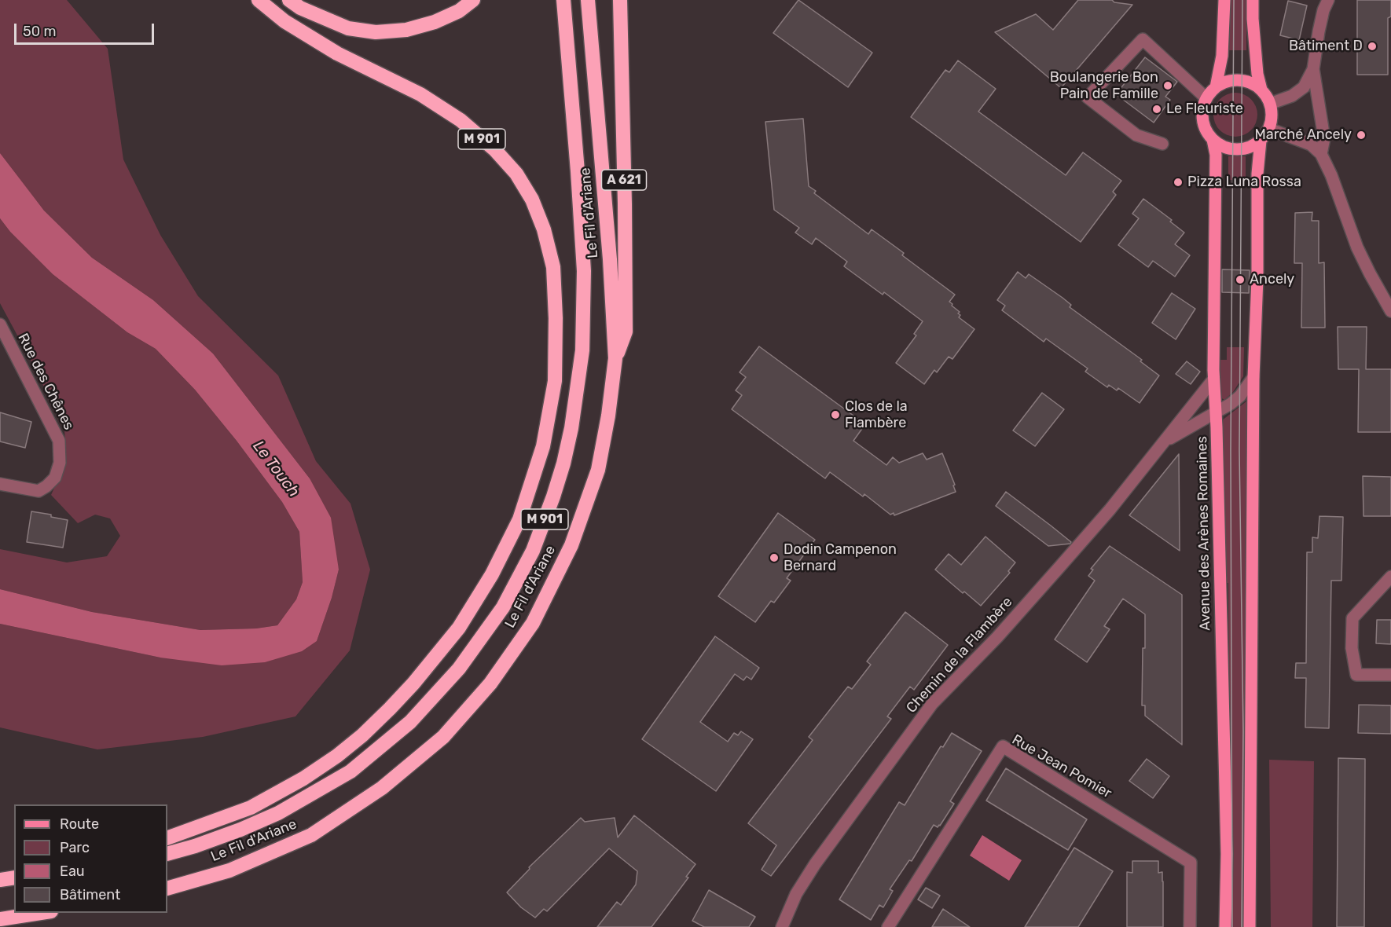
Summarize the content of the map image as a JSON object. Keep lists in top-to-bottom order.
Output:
{
  "streets": {
    "highway": ["M 901", "A 621", "Le Fil d'Ariane"],
    "main road": ["Avenue des Arènes Romaines"],
    "street": ["Rue des Chênes", "Chemin de la Flambère", "Rue Jean Pomier"]
  },
  "crossings": [
    ["A 621", "Le Fil d'Ariane"],
    ["Avenue des Arènes Romaines", "Chemin de la Flambère"]
  ],
  "water": ["Le Touch"],
  "places": [
    "Bâtiment D",
    "Boulangerie Bon Pain de Famille",
    "Le Fleuriste",
    "Marché Ancely",
    "Pizza Luna Rossa",
    "Ancely",
    "Clos de la Flambère",
    "Dodin Campenon Bernard"
  ],
  "legend": [
    "Route",
    "Parc",
    "Eau",
    "Bâtiment"
  ],
  "scale_bar": "50 m"
}
